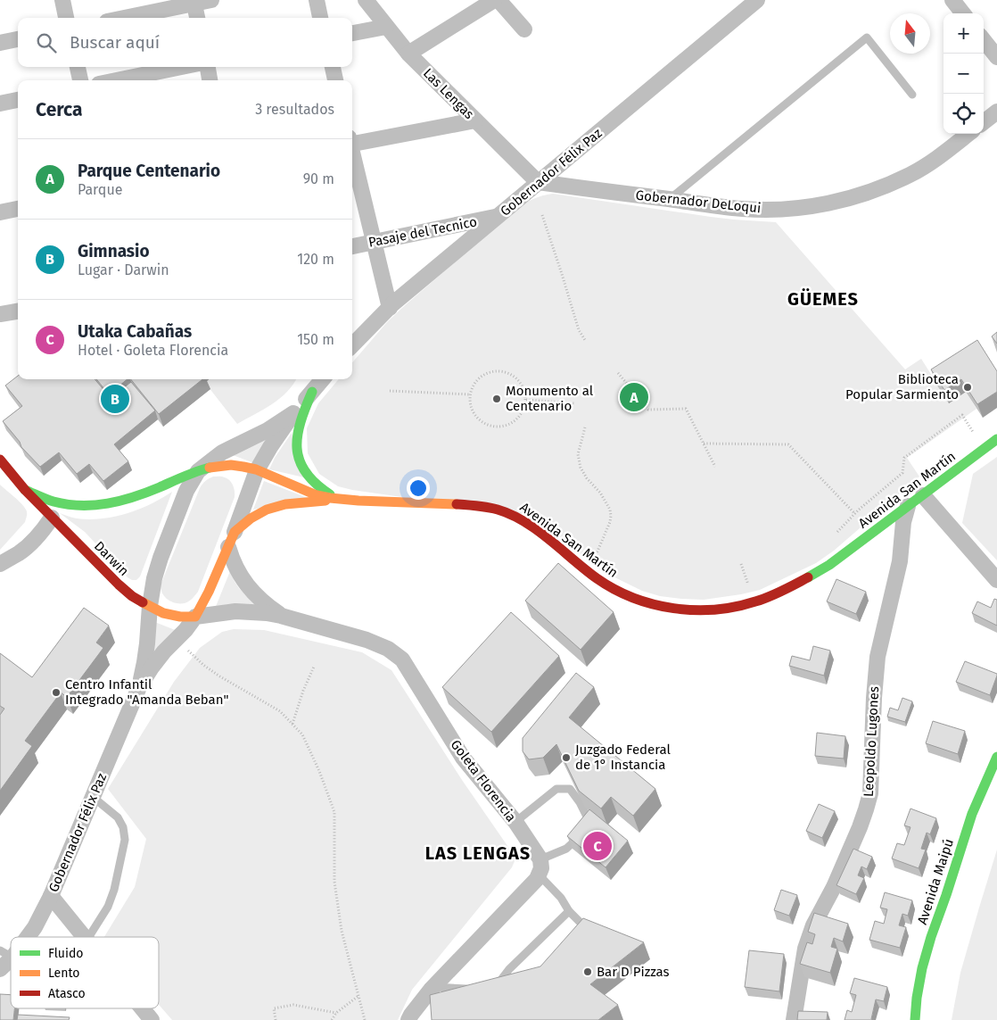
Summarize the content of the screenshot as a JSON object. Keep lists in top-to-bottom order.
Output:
{
  "streets": {
    "main road": [
      "Gobernador Félix Paz",
      "Avenida San Martín",
      "Darwin",
      "Avenida Maipú"
    ],
    "street": [
      "Las Lengas",
      "Gobernador DeLoqui",
      "Pasaje del Tecnico",
      "Leopoldo Lugones",
      "Goleta Florencia"
    ]
  },
  "crossings": [
    ["Las Lengas", "Gobernador Félix Paz"],
    ["Las Lengas", "Gobernador DeLoqui"],
    ["Gobernador Félix Paz", "Gobernador DeLoqui"],
    ["Gobernador Félix Paz", "Pasaje del Tecnico"],
    ["Gobernador Félix Paz", "Avenida San Martín"],
    ["Gobernador Félix Paz", "Darwin"],
    ["Gobernador Félix Paz", "Goleta Florencia"],
    ["Avenida San Martín", "Leopoldo Lugones"],
    ["Darwin", "Goleta Florencia"]
  ],
  "districts": ["GÜEMES", "LAS LENGAS"],
  "places": [
    "Biblioteca Popular Sarmiento",
    "Monumento al Centenario",
    "Centro Infantil Integrado \"Amanda Beban\"",
    "Juzgado Federal de 1° Instancia",
    "Bar D Pizzas"
  ],
  "legend": ["Fluido", "Lento", "Atasco"],
  "north": "top",
  "page": {
    "map_buttons": ["+", "−"],
    "search": "Buscar aquí",
    "heading": ["Cerca", "3 resultados"],
    "list": [
      {
        "mark": "A",
        "name": "Parque Centenario",
        "note": "Parque",
        "value": "90 m"
      },
      {
        "mark": "B",
        "name": "Gimnasio",
        "note": "Lugar · Darwin",
        "value": "120 m"
      },
      {
        "mark": "C",
        "name": "Utaka Cabañas",
        "note": "Hotel · Goleta Florencia",
        "value": "150 m"
      }
    ],
    "pins": ["A", "B", "C"]
  }
}
